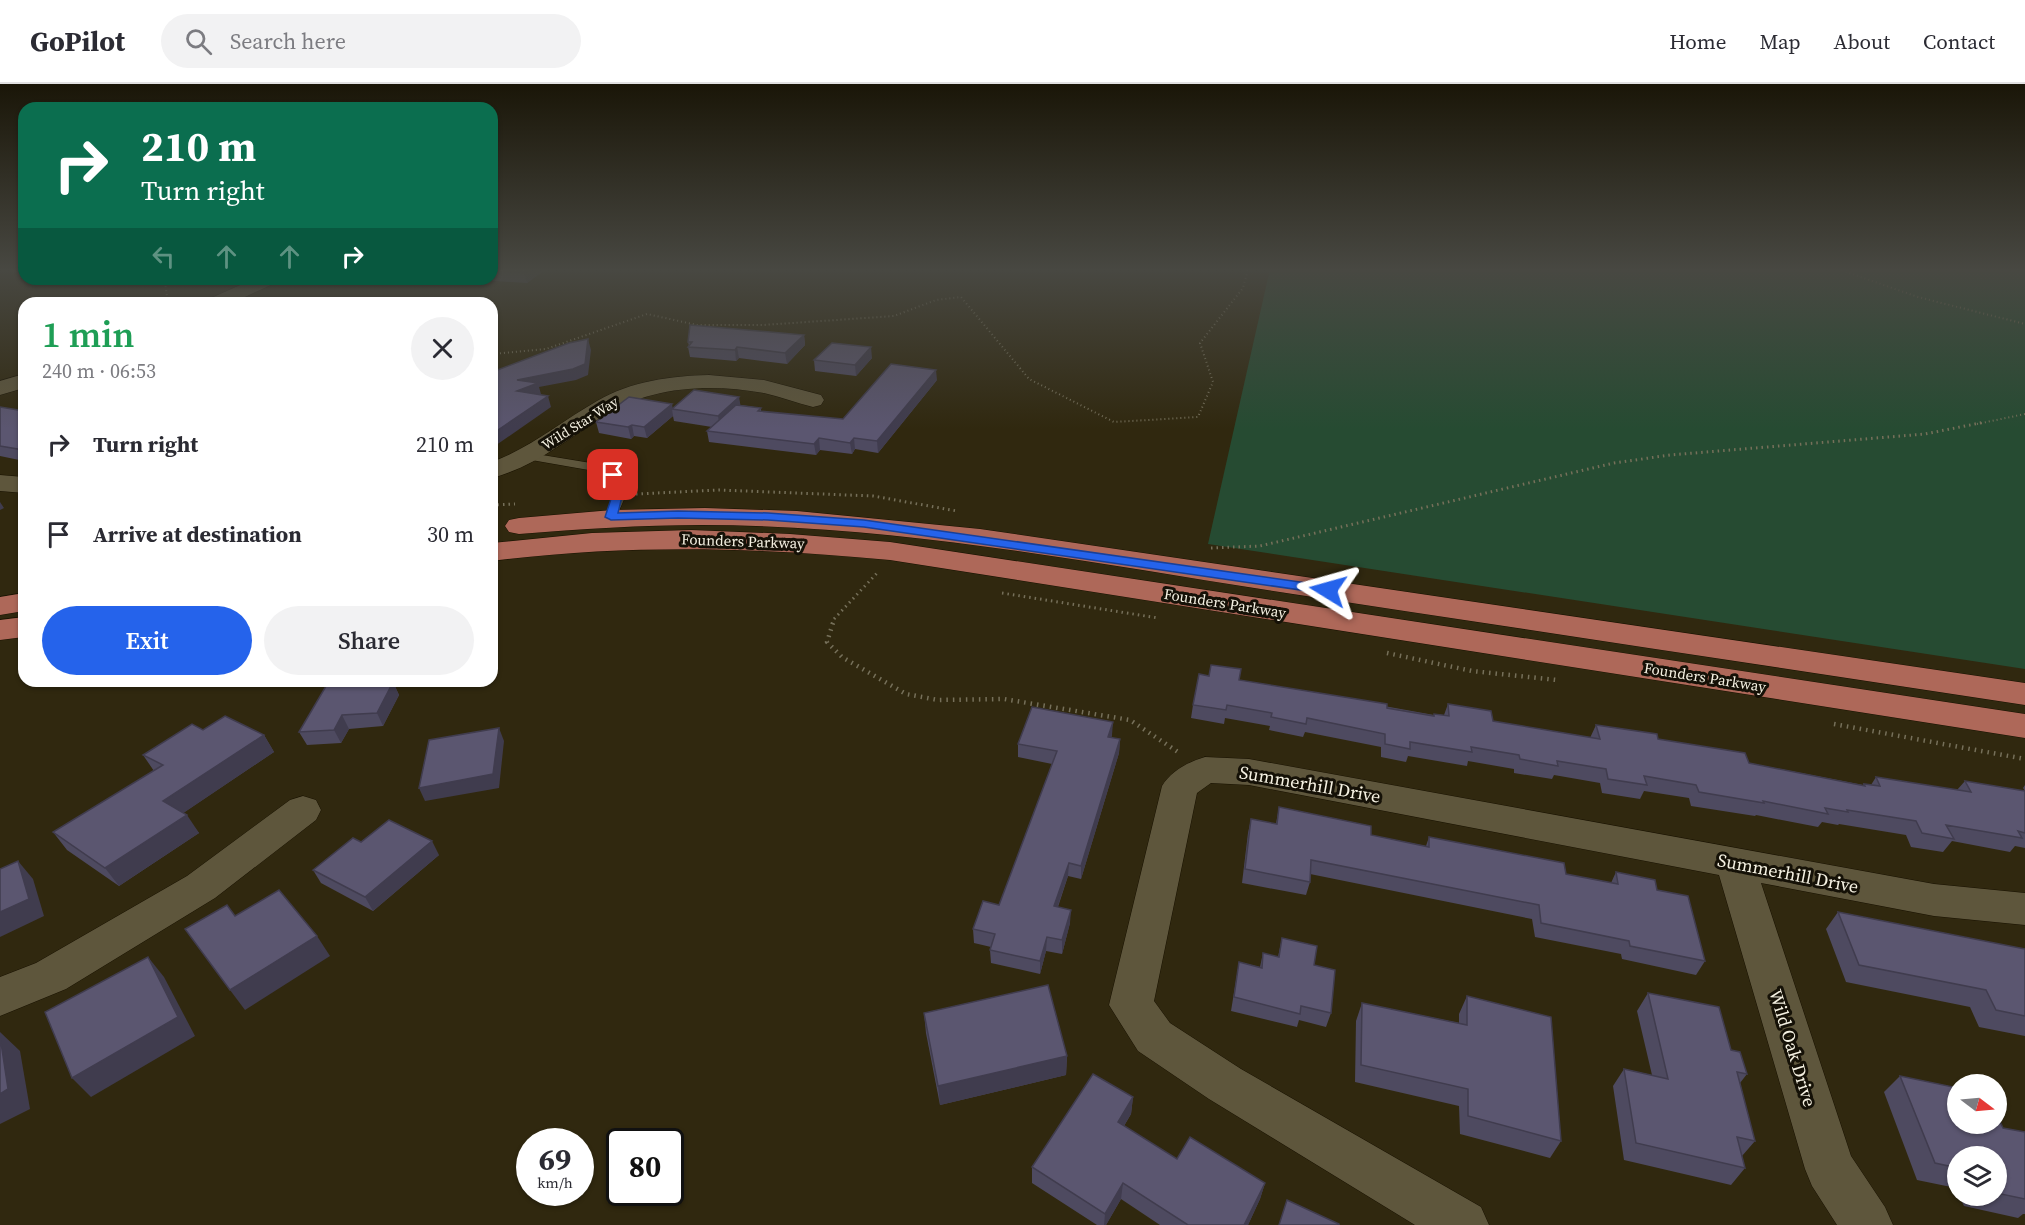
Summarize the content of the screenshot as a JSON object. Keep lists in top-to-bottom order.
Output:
{
  "streets": {
    "highway": ["Founders Parkway"],
    "street": ["Wild Star Way", "Summerhill Drive", "Wild Oak Drive"]
  },
  "crossings": [
    ["Summerhill Drive", "Wild Oak Drive"]
  ],
  "north": "right",
  "page": {
    "header": "GoPilot",
    "search": "Search here",
    "nav": [
      "Home",
      "Map",
      "About",
      "Contact"
    ],
    "turn": ["210 m", "Turn right"],
    "heading": ["1 min", "240 m · 06:53"],
    "list": [
      {
        "name": "Turn right",
        "value": "210 m"
      },
      {
        "name": "Arrive at destination",
        "value": "30 m"
      }
    ],
    "buttons": ["Exit", "Share"],
    "speed": "69 km/h",
    "limit": "80"
  }
}
